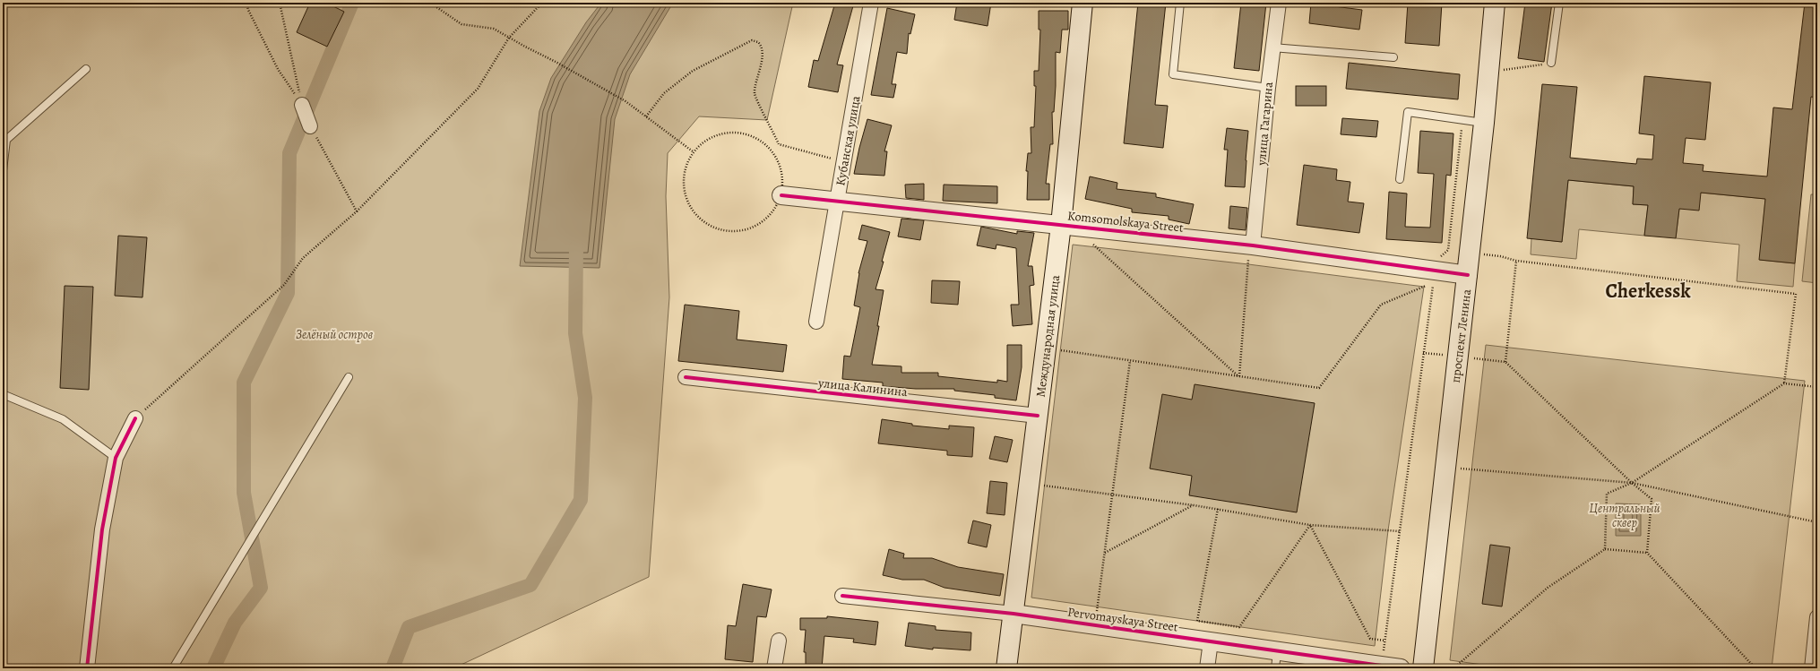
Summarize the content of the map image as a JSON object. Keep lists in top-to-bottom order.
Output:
{
  "streets": {
    "main road": ["Международная улица", "проспект Ленина"],
    "street": [
      "улица Гагарина",
      "Кубанская улица",
      "Komsomolskaya Street",
      "улица Калинина",
      "Pervomayskaya Street"
    ]
  },
  "crossings": [
    ["улица Гагарина", "Komsomolskaya Street"],
    ["Кубанская улица", "Komsomolskaya Street"],
    ["Komsomolskaya Street", "Международная улица"],
    ["Komsomolskaya Street", "проспект Ленина"],
    ["Международная улица", "улица Калинина"],
    ["Международная улица", "Pervomayskaya Street"]
  ],
  "districts": ["Cherkessk"],
  "parks": ["Зелёный остров", "Центральный сквер"]
}
